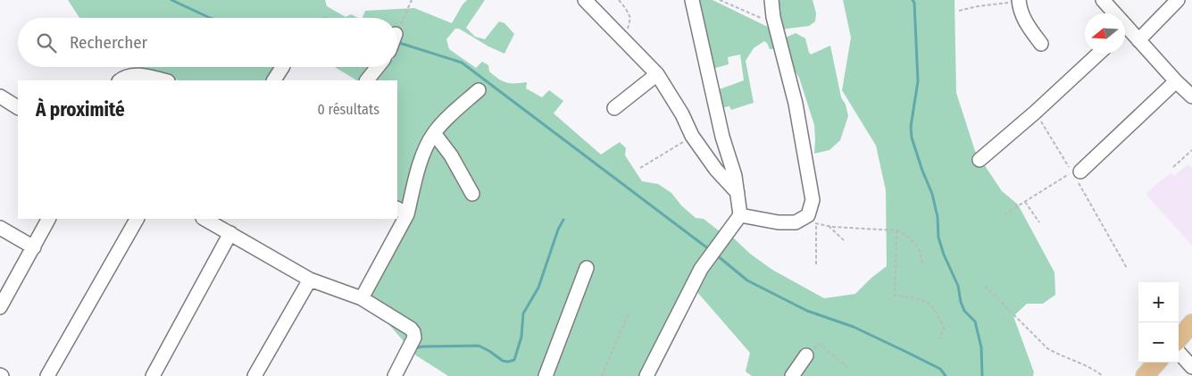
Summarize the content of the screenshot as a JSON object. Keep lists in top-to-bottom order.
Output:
{
  "north": "left",
  "page": {
    "search": "Rechercher",
    "heading": ["À proximité", "0 résultats"],
    "map_buttons": ["+", "−"]
  }
}
